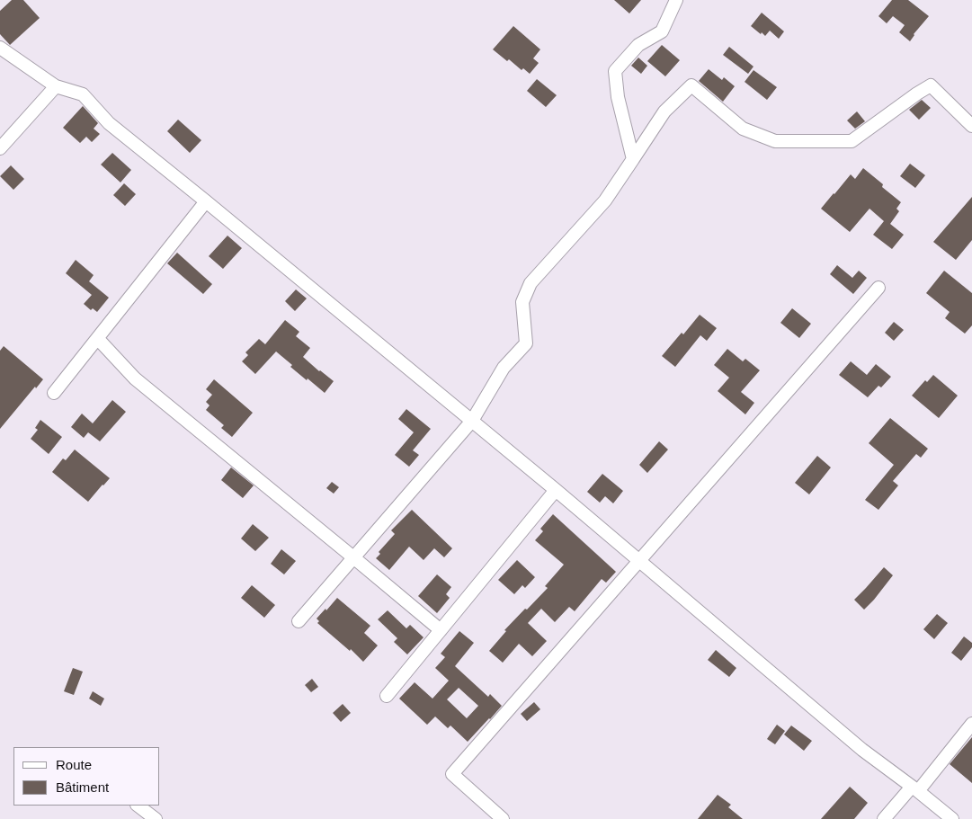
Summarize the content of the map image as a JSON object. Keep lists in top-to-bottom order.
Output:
{
  "legend": ["Route", "Bâtiment"]
}
